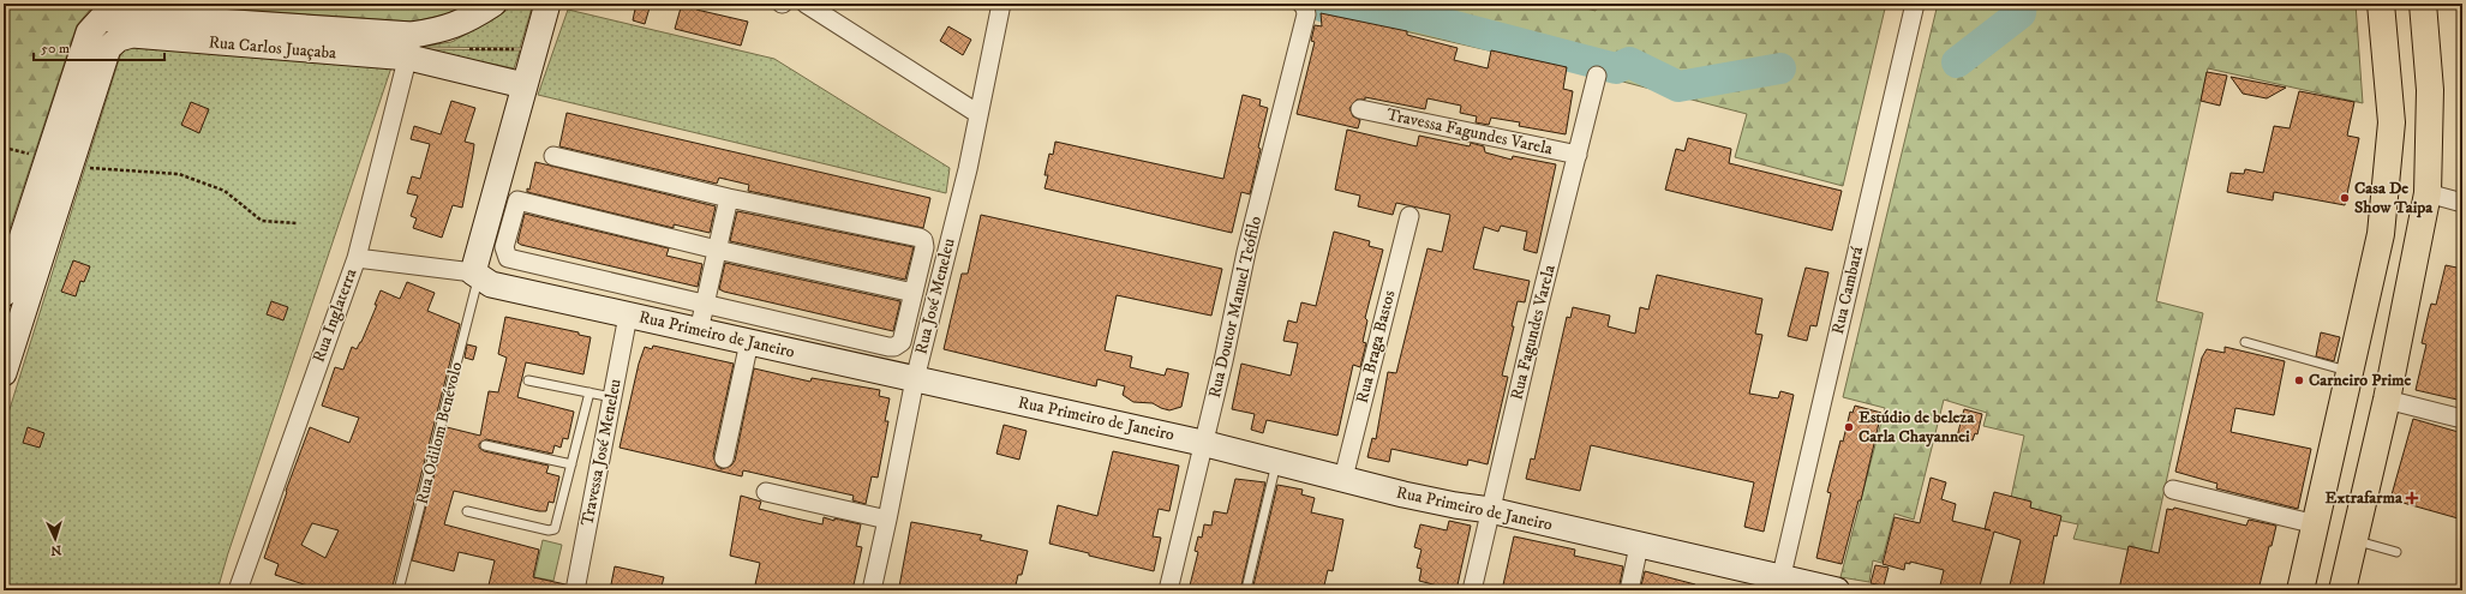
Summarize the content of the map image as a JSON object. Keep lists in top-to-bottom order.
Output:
{
  "streets": {
    "street": [
      "Rua Carlos Juaçaba",
      "Travessa Fagundes Varela",
      "Rua Cambará",
      "Rua José Meneleu",
      "Rua Doutor Manuel Teófilo",
      "Rua Inglaterra",
      "Rua Fagundes Varela",
      "Rua Primeiro de Janeiro",
      "Rua Braga Bastos",
      "Rua Odilom Benévolo",
      "Travessa José Meneleu"
    ]
  },
  "crossings": [
    ["Rua Carlos Juaçaba", "Rua Inglaterra"],
    ["Rua Carlos Juaçaba", "Rua Odilom Benévolo"],
    ["Travessa Fagundes Varela", "Rua Fagundes Varela"],
    ["Rua Cambará", "Rua Primeiro de Janeiro"],
    ["Rua José Meneleu", "Rua Primeiro de Janeiro"],
    ["Rua Doutor Manuel Teófilo", "Rua Primeiro de Janeiro"],
    ["Rua Inglaterra", "Rua Primeiro de Janeiro"],
    ["Rua Fagundes Varela", "Rua Primeiro de Janeiro"],
    ["Rua Primeiro de Janeiro", "Rua Braga Bastos"],
    ["Rua Primeiro de Janeiro", "Rua Odilom Benévolo"],
    ["Rua Primeiro de Janeiro", "Travessa José Meneleu"]
  ],
  "places": {
    "other": ["Casa De Show Taipa", "Carneiro Prime", "Estúdio de beleza Carla Chayannei"],
    "health": ["Extrafarma"]
  },
  "scale_bar": "50 m",
  "north": "bottom"
}
